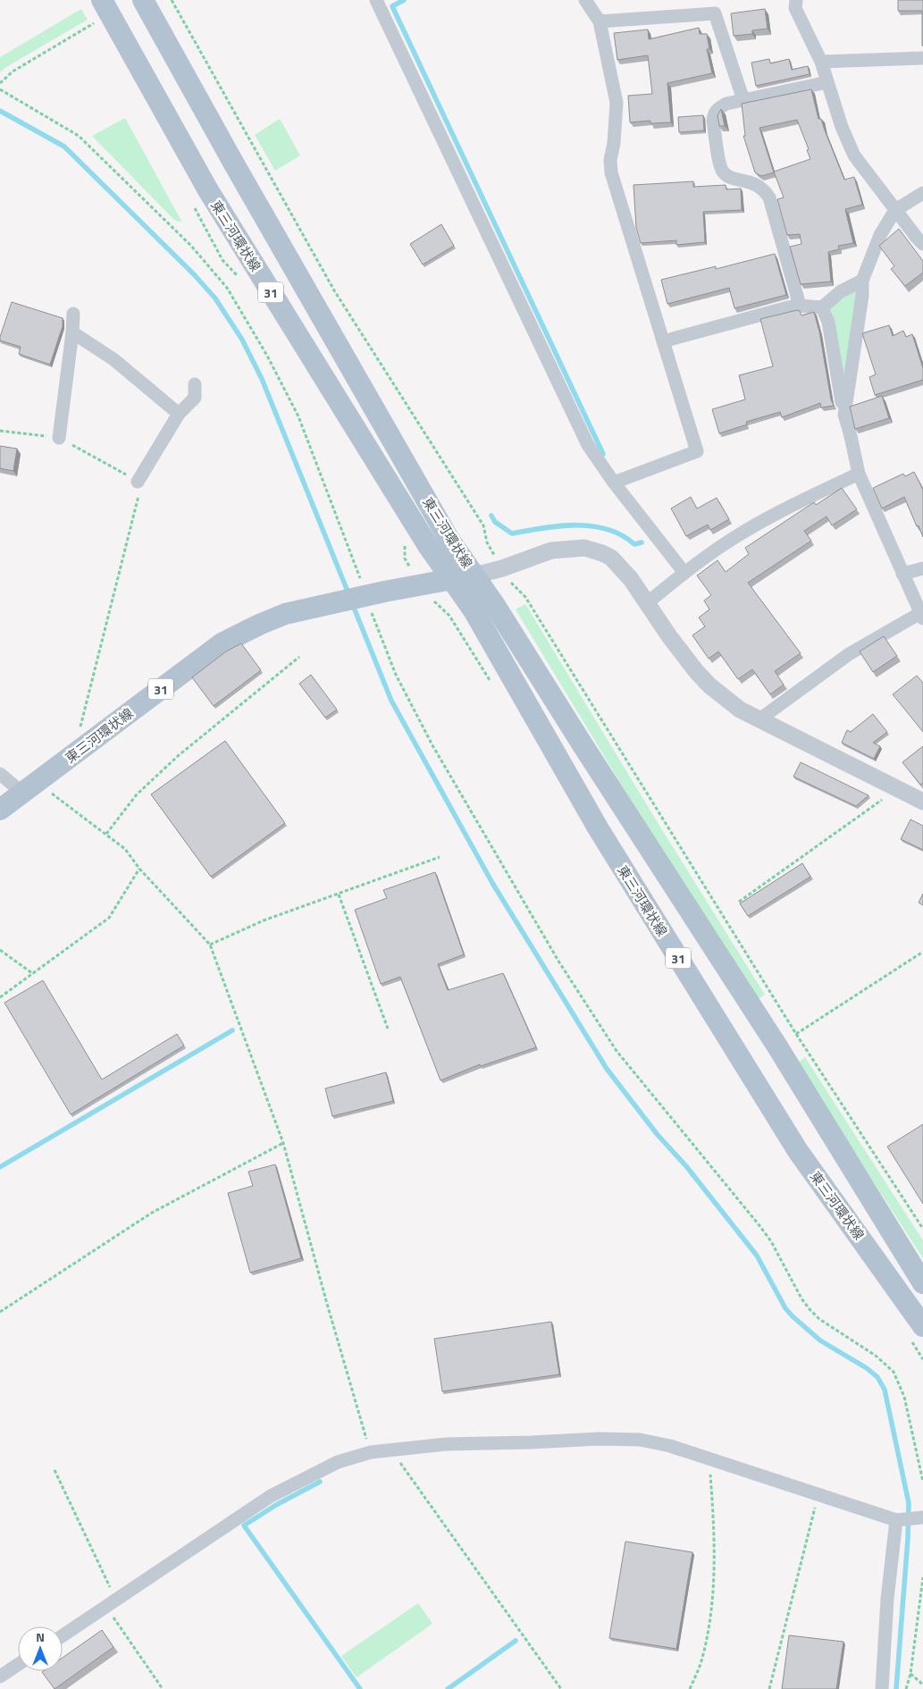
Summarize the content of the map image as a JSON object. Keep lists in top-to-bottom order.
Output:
{
  "streets": {
    "main road": ["東三河環状線", "31"]
  },
  "north": "top"
}
